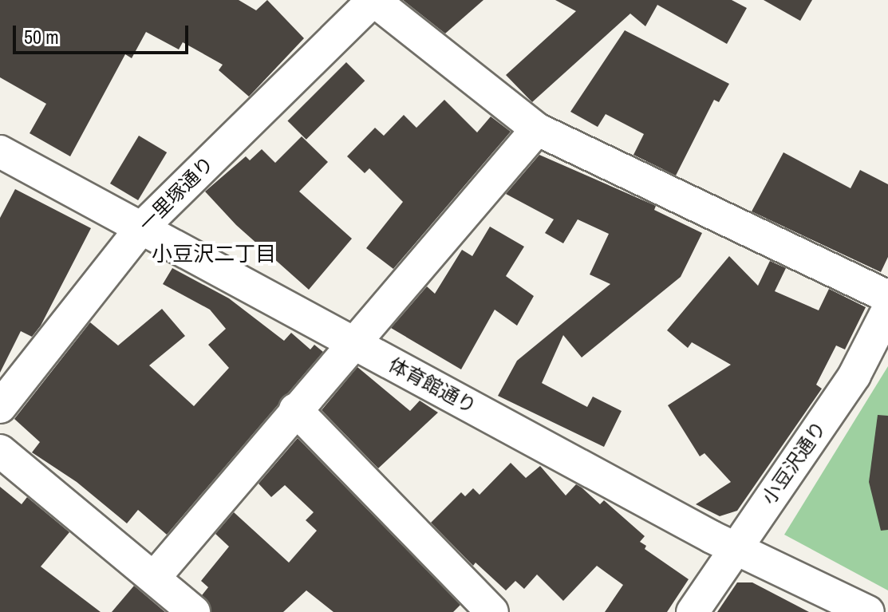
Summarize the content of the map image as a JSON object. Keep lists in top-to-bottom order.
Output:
{
  "streets": {
    "street": ["一里塚通り", "体育館通り", "小豆沢通り"]
  },
  "crossings": [
    ["一里塚通り", "体育館通り"],
    ["体育館通り", "小豆沢通り"]
  ],
  "districts": ["小豆沢二丁目"],
  "scale_bar": "50 m"
}
